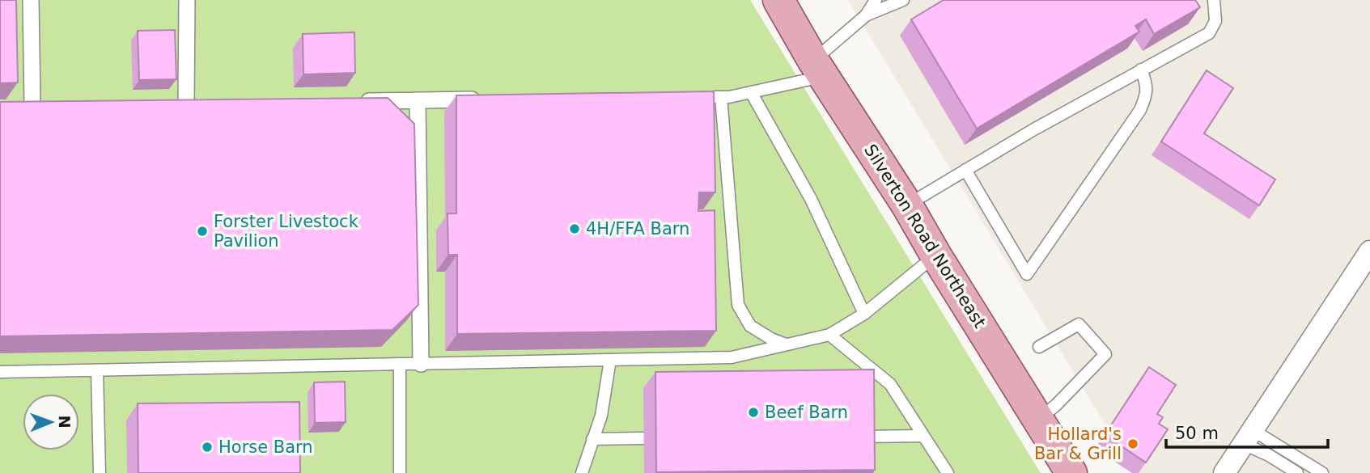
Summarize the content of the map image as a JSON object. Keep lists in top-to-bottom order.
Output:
{
  "streets": {
    "main road": ["Silverton Road Northeast"]
  },
  "places": [
    "4H/FFA Barn",
    "Forster Livestock Pavilion",
    "Beef Barn",
    "Hollard's Bar & Grill",
    "Horse Barn"
  ],
  "scale_bar": "50 m",
  "north": "right"
}
